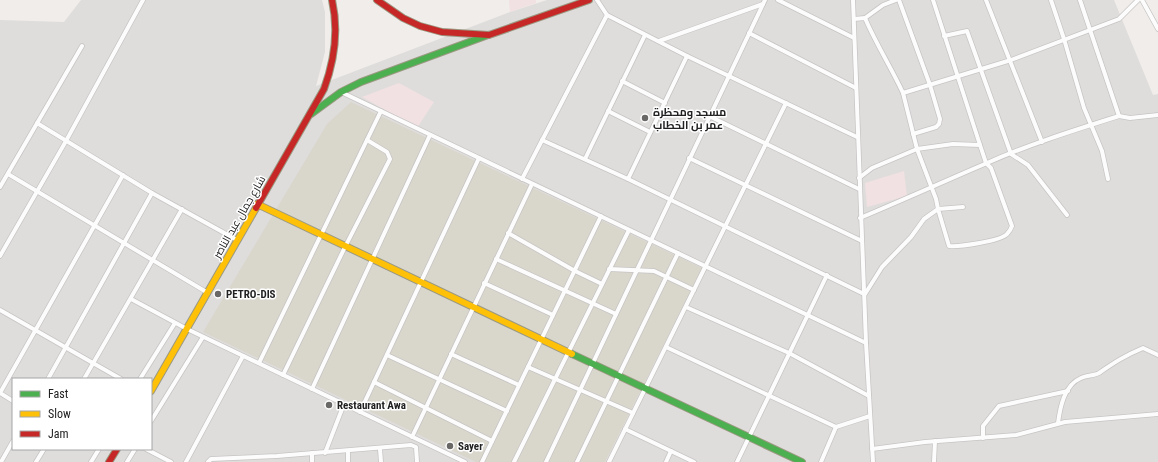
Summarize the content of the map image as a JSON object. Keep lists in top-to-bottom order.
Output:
{
  "streets": {
    "main road": ["شارع جمال عبد الناصر"]
  },
  "places": [
    "مسجد ومحظرة عمر بن الخطاب",
    "PETRO-DIS",
    "Restaurant Awa",
    "Sayer"
  ],
  "legend": ["Fast", "Slow", "Jam"]
}
